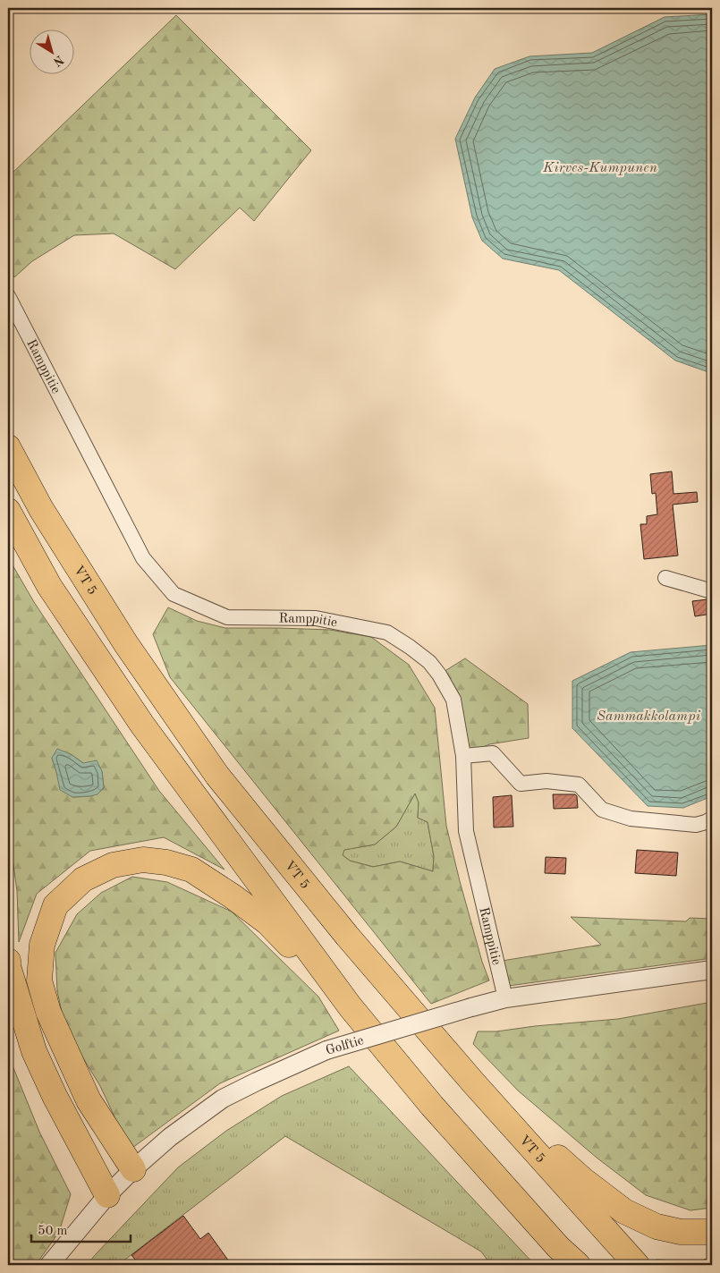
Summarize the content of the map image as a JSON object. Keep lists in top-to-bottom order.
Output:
{
  "streets": {
    "highway": ["VT 5"],
    "street": ["Ramppitie", "Golftie"]
  },
  "crossings": [
    ["Ramppitie", "Golftie"]
  ],
  "water": ["Kirves-Kumpunen", "Sammakkolampi"],
  "scale_bar": "50 m",
  "north": "bottom right"
}
